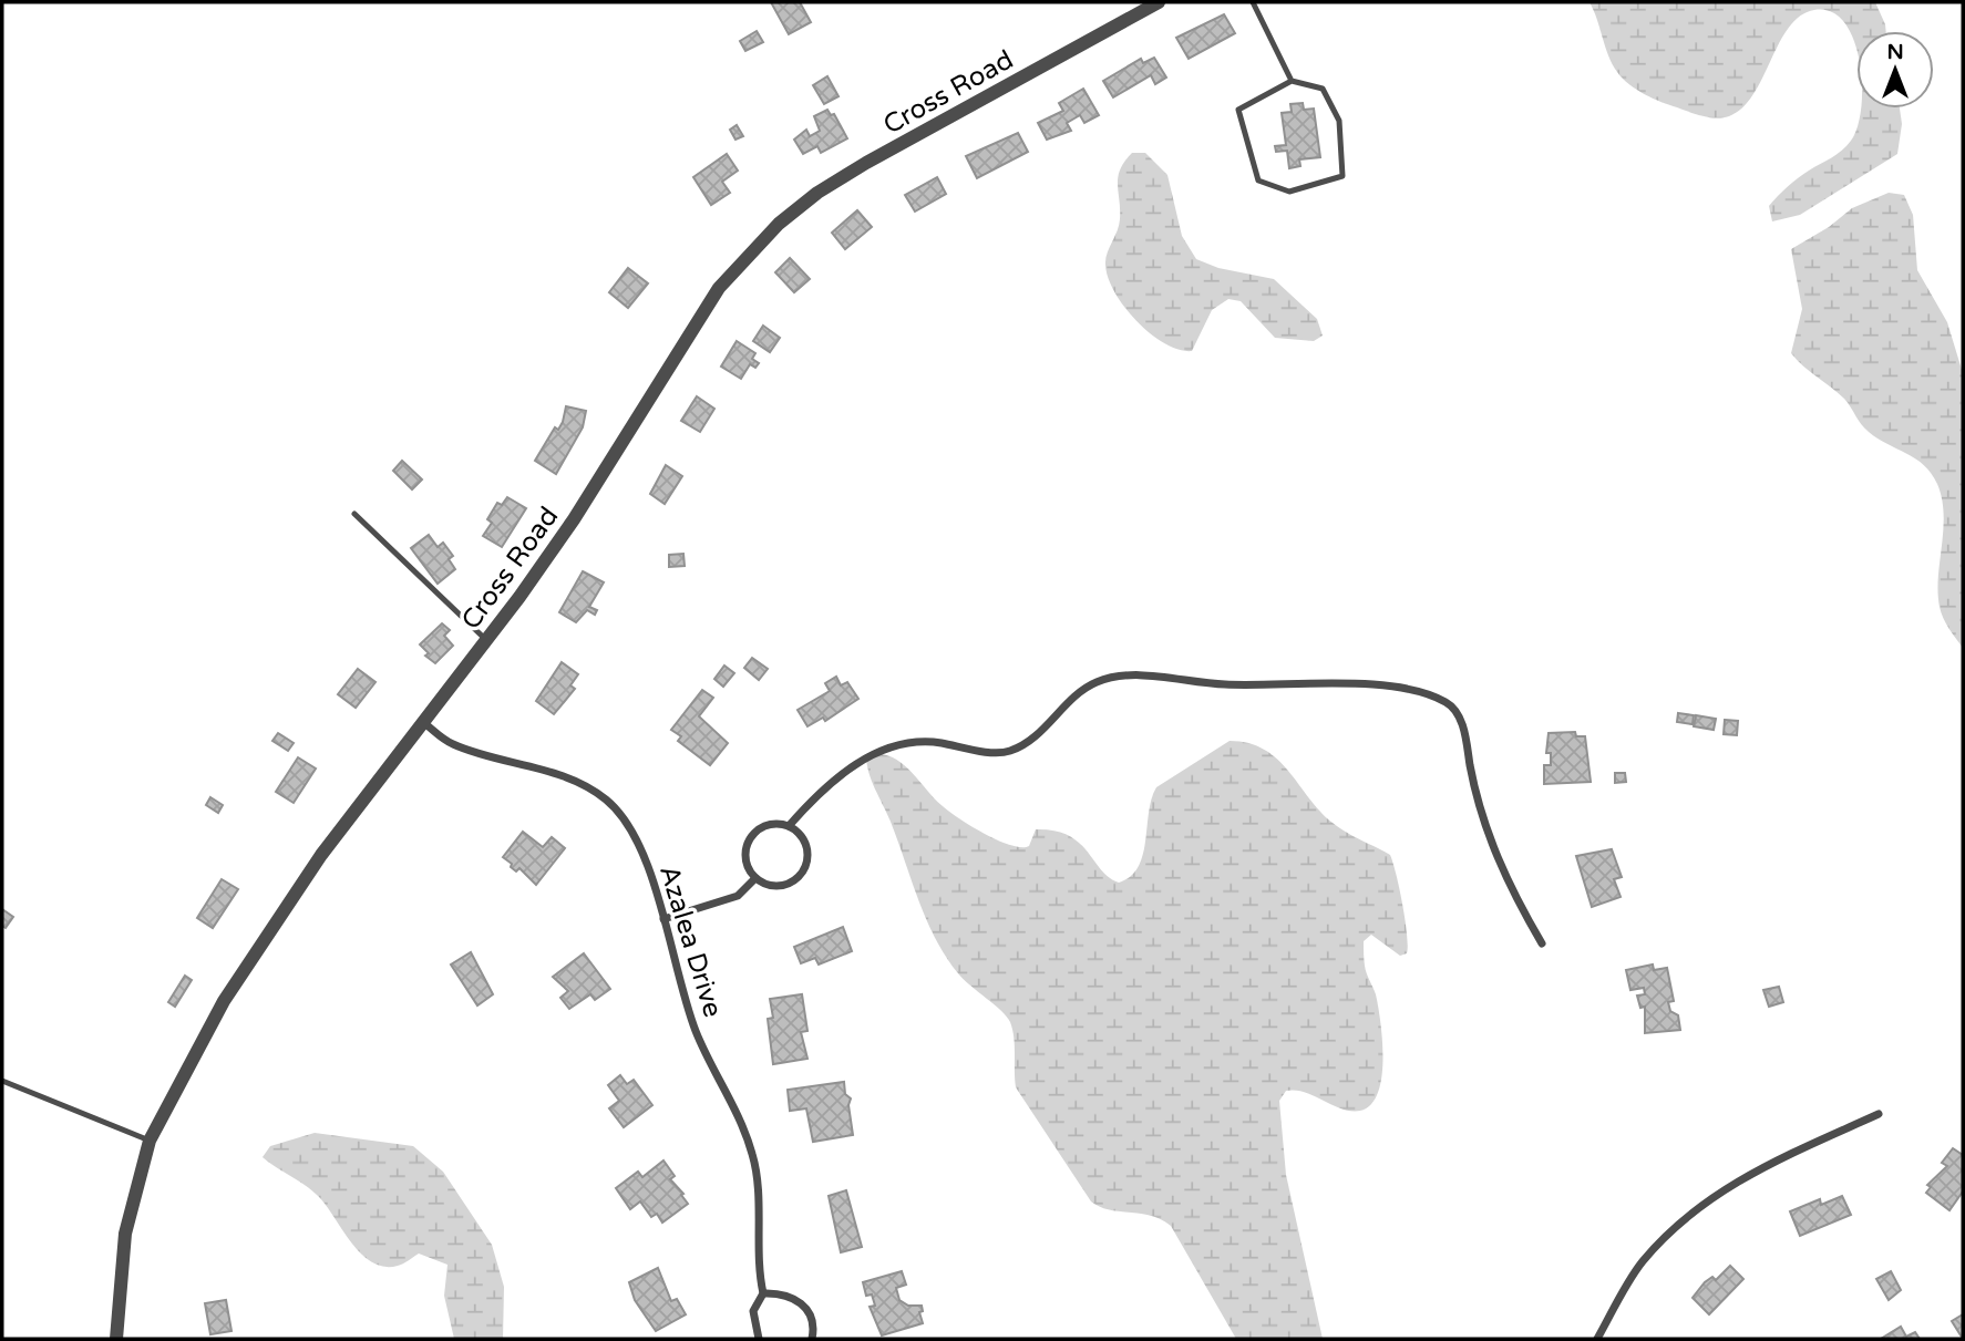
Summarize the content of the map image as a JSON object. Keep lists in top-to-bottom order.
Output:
{
  "streets": {
    "street": ["Cross Road", "Azalea Drive"]
  },
  "crossings": [
    ["Cross Road", "Azalea Drive"]
  ],
  "north": "top"
}
